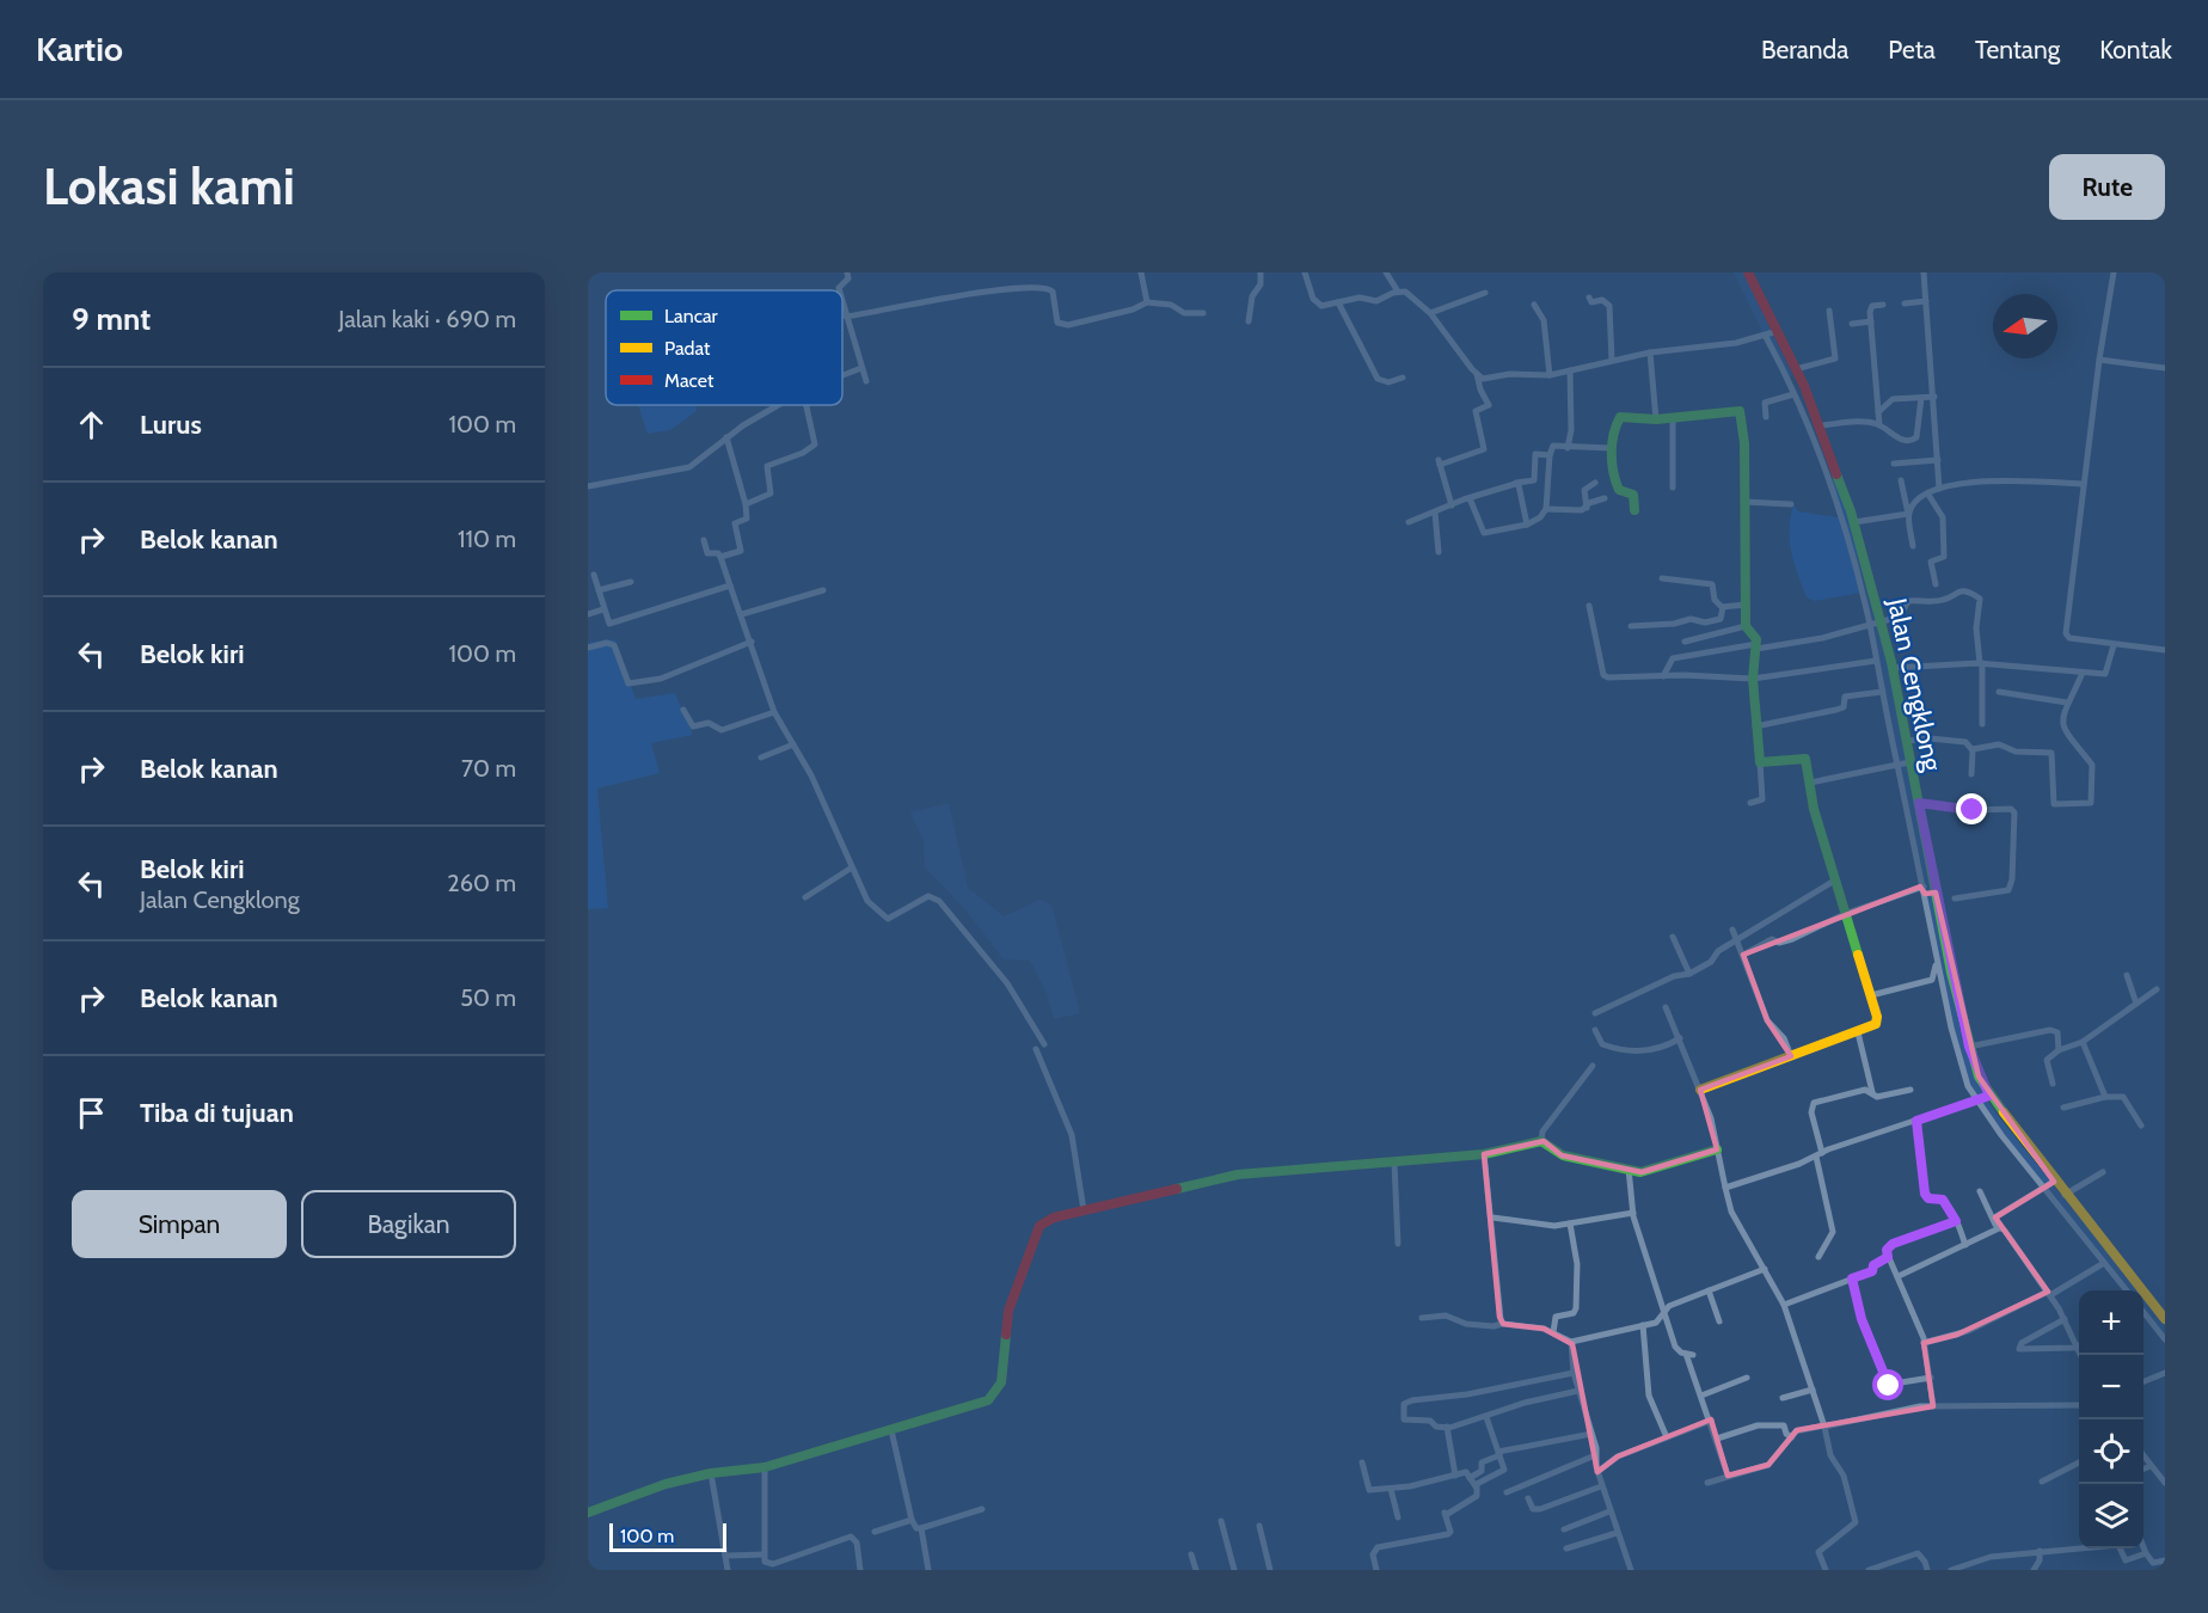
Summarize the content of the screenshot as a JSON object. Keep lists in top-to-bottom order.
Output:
{
  "streets": {
    "street": ["Jalan Cengklong"]
  },
  "legend": ["Lancar", "Padat", "Macet"],
  "scale_bar": "100 m",
  "north": "left",
  "page": {
    "header": "Kartio",
    "nav": [
      "Beranda",
      "Peta",
      "Tentang",
      "Kontak"
    ],
    "buttons": [
      "Rute",
      ["Simpan", "Bagikan"]
    ],
    "title": "Lokasi kami",
    "heading": ["9 mnt", "Jalan kaki · 690 m"],
    "list": [
      ["Lurus", "100 m"],
      ["Belok kanan", "110 m"],
      ["Belok kiri", "100 m"],
      ["Belok kanan", "70 m"],
      ["Belok kiri", "Jalan Cengklong", "260 m"],
      ["Belok kanan", "50 m"],
      "Tiba di tujuan"
    ],
    "map_buttons": ["+", "−"],
    "scale": "100 m"
  }
}
